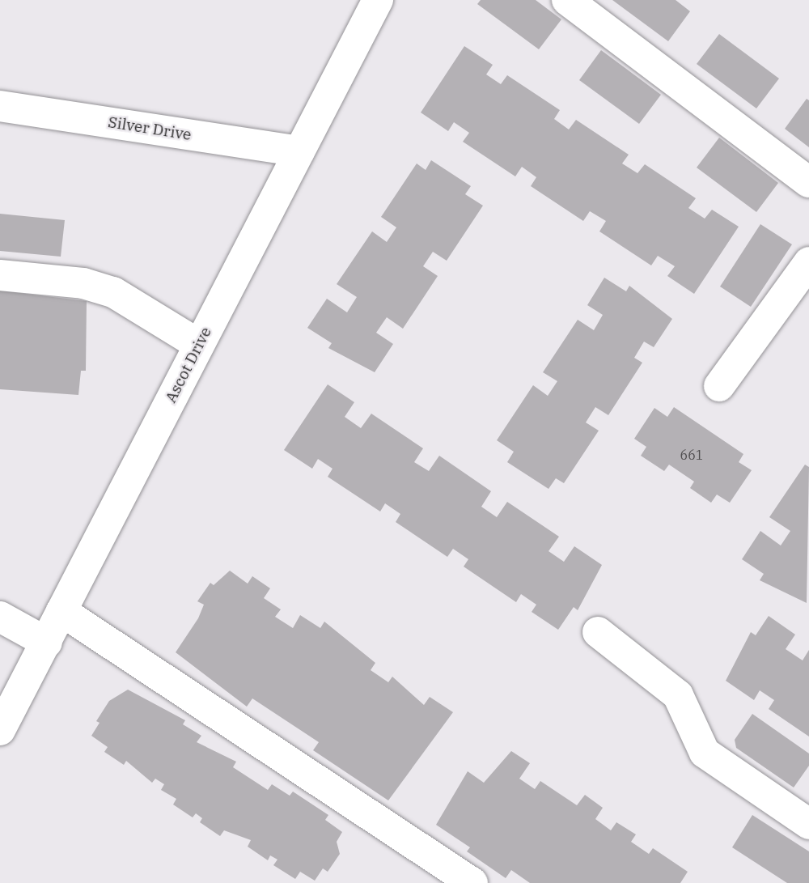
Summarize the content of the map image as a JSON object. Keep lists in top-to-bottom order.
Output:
{
  "streets": {
    "street": ["Silver Drive", "Ascot Drive"]
  },
  "crossings": [
    ["Silver Drive", "Ascot Drive"]
  ],
  "house_numbers": ["661"]
}
